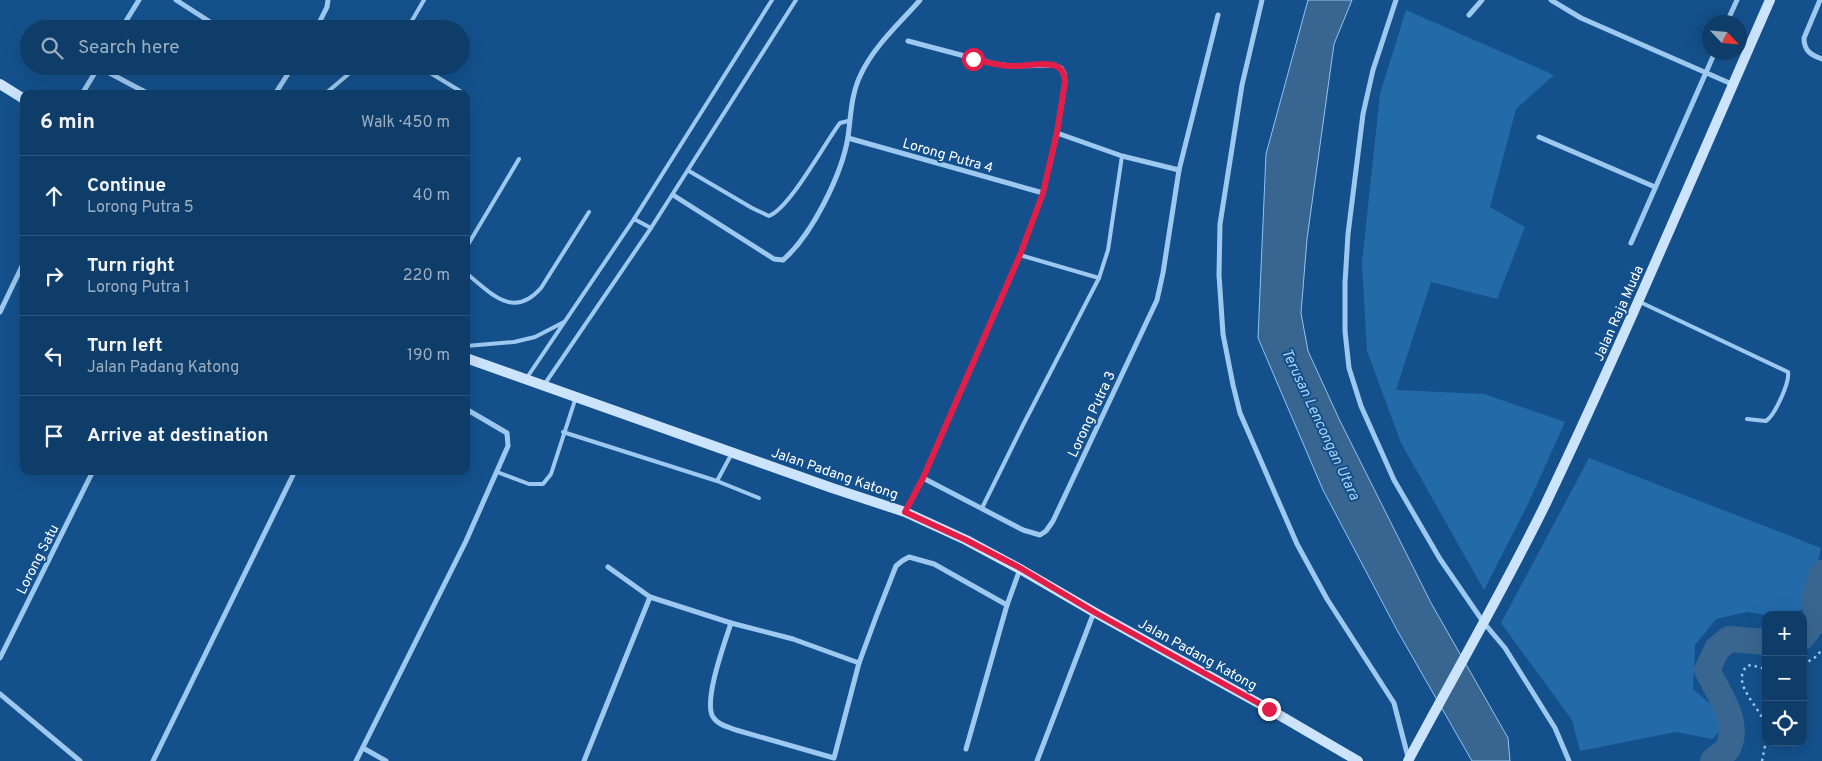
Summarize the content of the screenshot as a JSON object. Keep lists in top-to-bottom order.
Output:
{
  "streets": {
    "street": [
      "Lorong Putra 4",
      "Jalan Raja Muda",
      "Lorong Putra 3",
      "Jalan Padang Katong",
      "Lorong Satu"
    ]
  },
  "water": ["Terusan Lencongan Utara"],
  "north": "bottom right",
  "page": {
    "search": "Search here",
    "heading": ["6 min", "Walk · 450 m"],
    "list": [
      ["Continue", "Lorong Putra 5", "40 m"],
      ["Turn right", "Lorong Putra 1", "220 m"],
      ["Turn left", "Jalan Padang Katong", "190 m"],
      "Arrive at destination"
    ],
    "map_buttons": ["+", "−"]
  }
}
